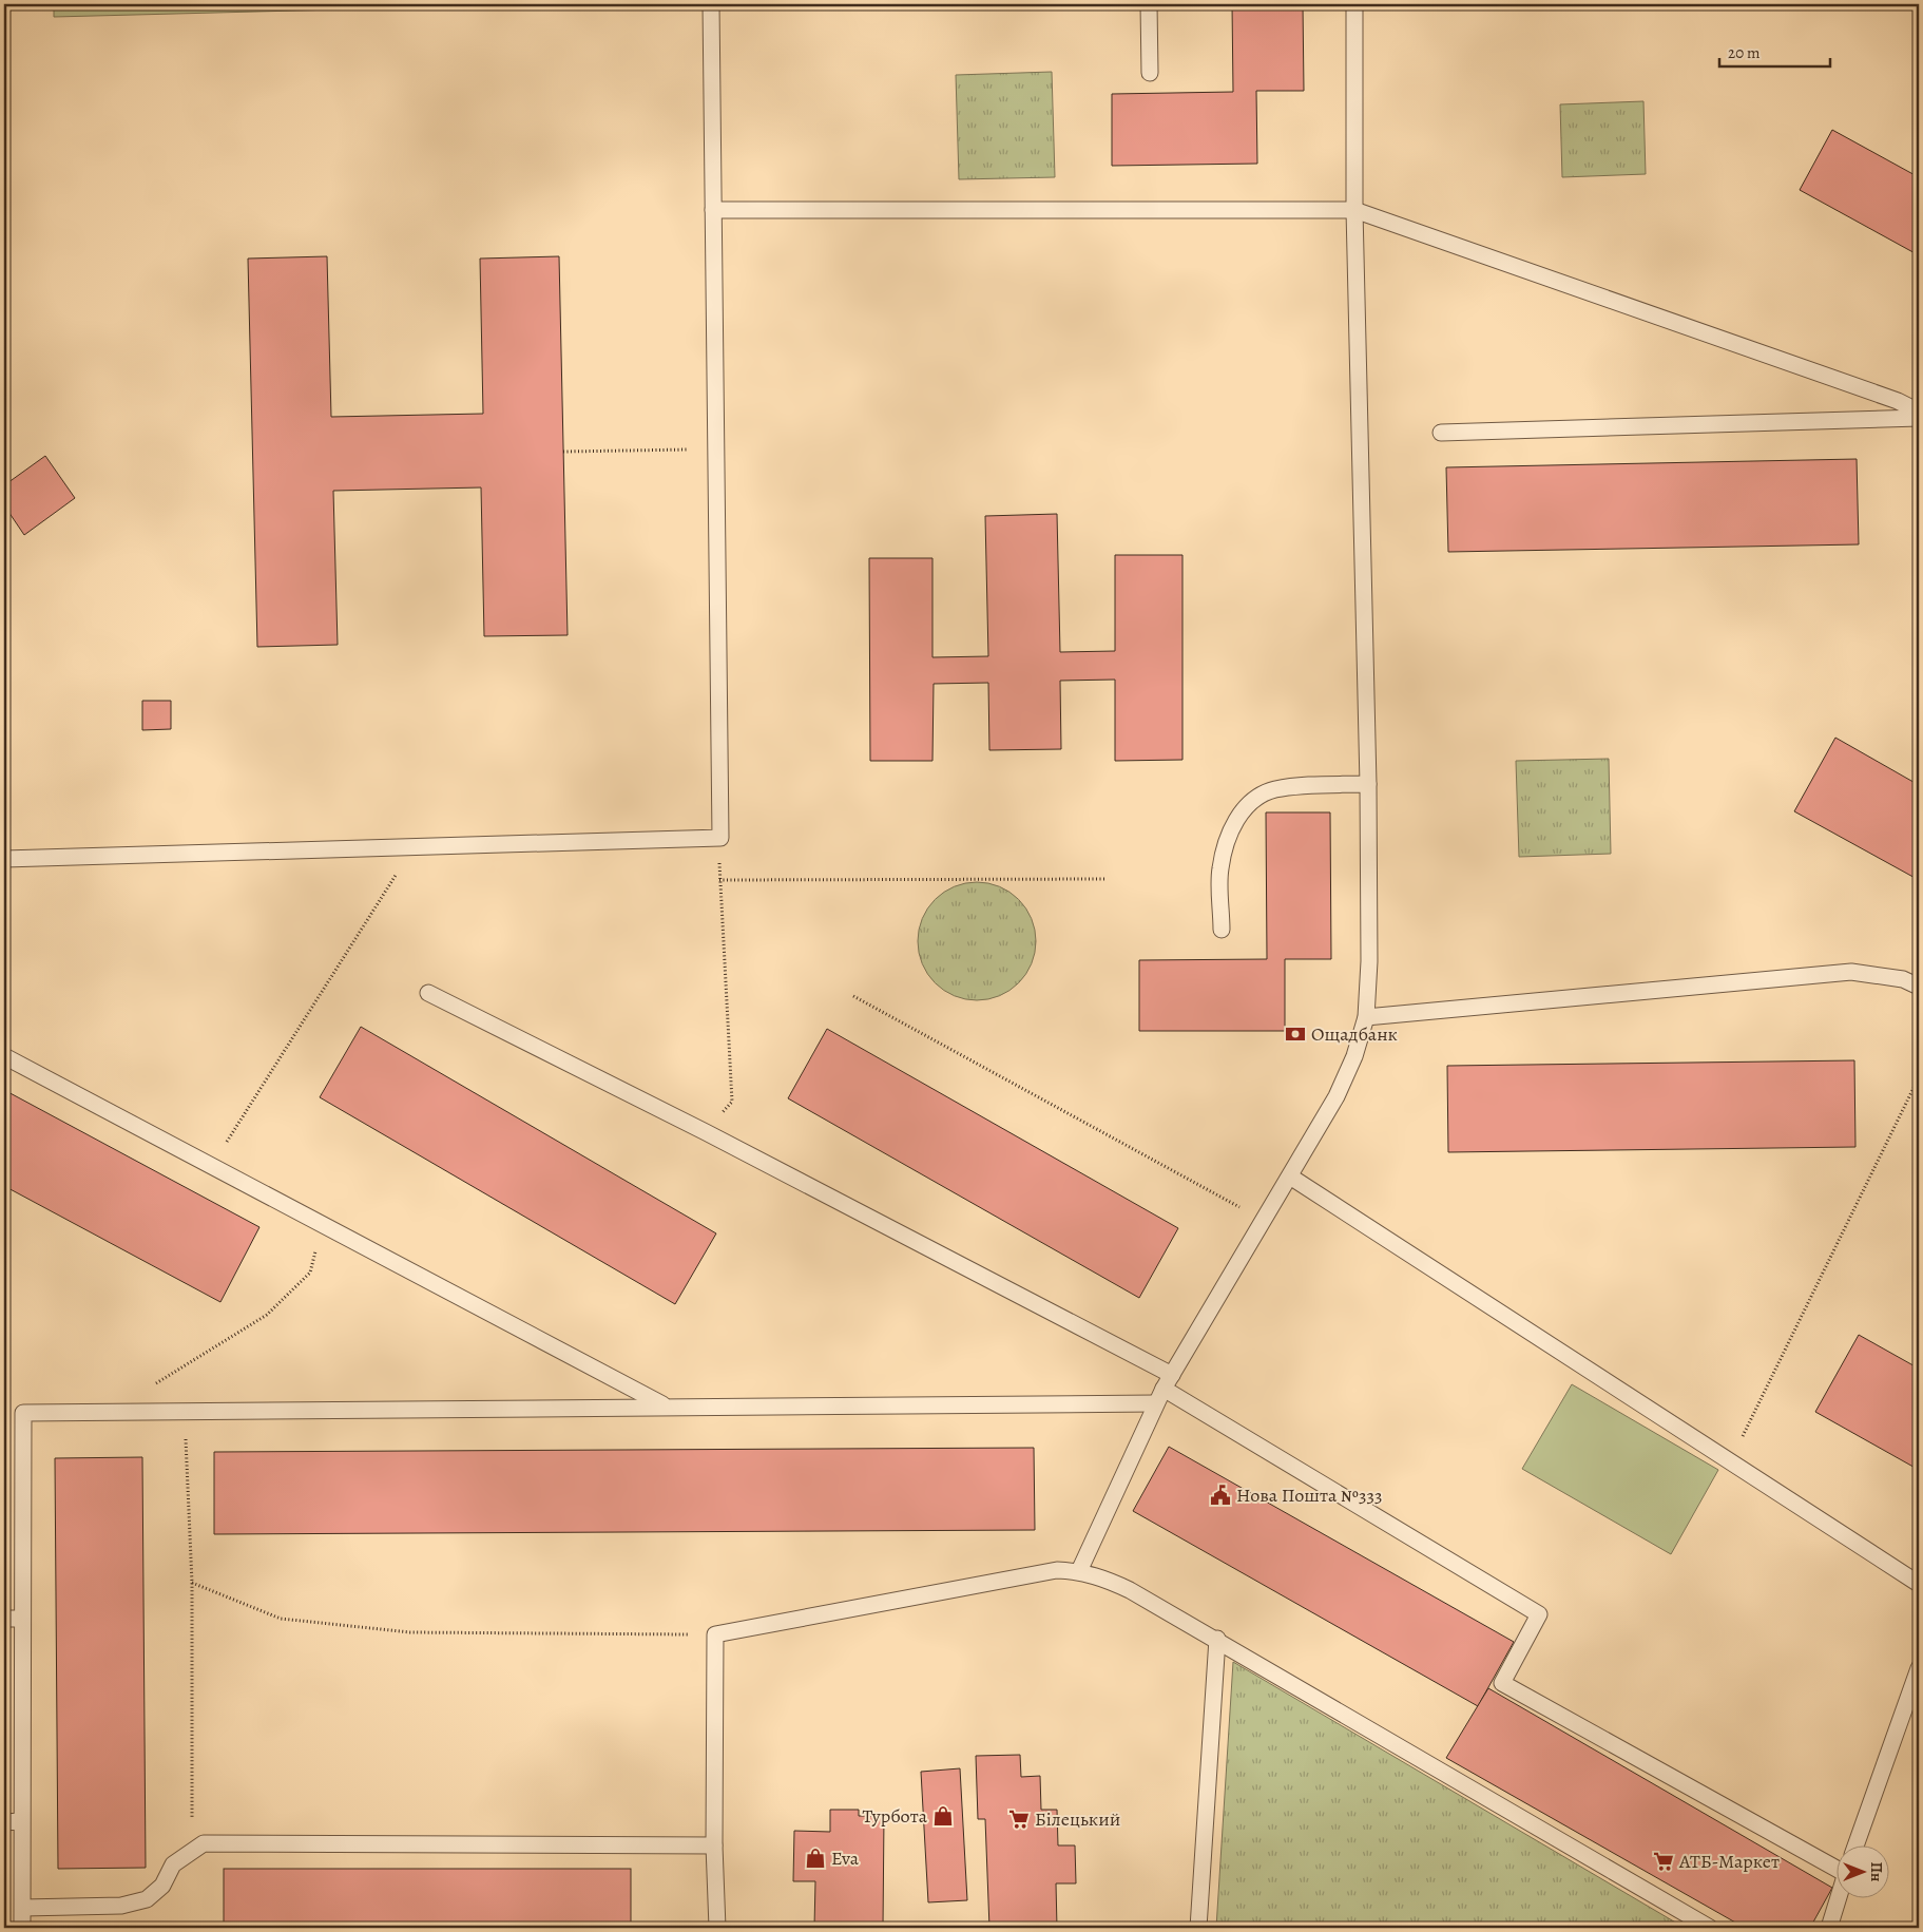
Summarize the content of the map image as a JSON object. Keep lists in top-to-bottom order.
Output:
{
  "places": {
    "bank": ["Ощадбанк"],
    "public building": ["Нова Пошта №333"],
    "shop": ["Турбота", "Eva"],
    "supermarket": ["Білецький", "АТБ-Маркет"]
  },
  "scale_bar": "20 m",
  "north": "right"
}
